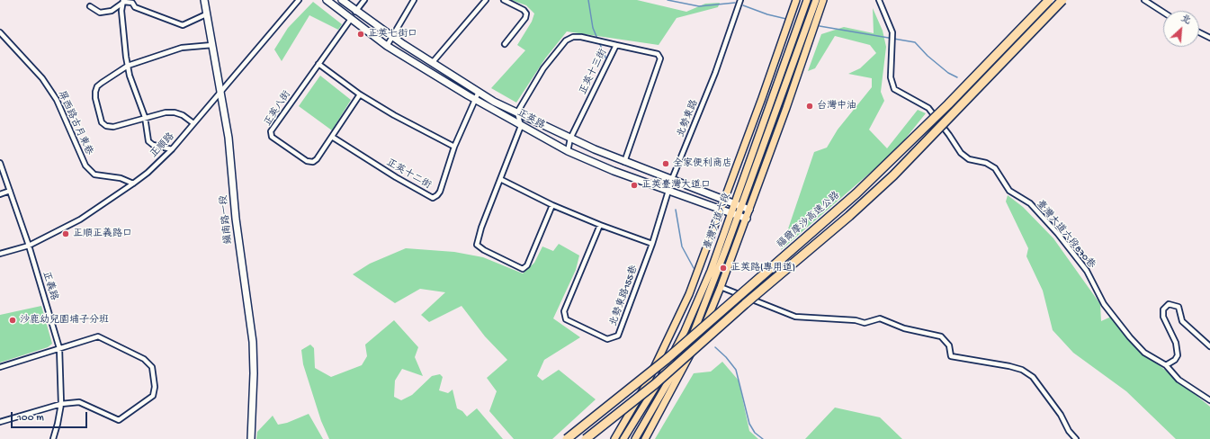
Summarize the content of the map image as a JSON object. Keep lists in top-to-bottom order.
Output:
{
  "streets": {
    "highway": ["福爾摩沙高速公路"],
    "main road": ["臺灣大道六段"],
    "street": [
      "正英十三街",
      "正英八街",
      "北勢東路",
      "正英路",
      "屏西路古月東巷",
      "正順路",
      "正英十二街",
      "鎮南路一段",
      "臺灣大道六段870巷",
      "正義路",
      "北勢東路155巷"
    ]
  },
  "crossings": [
    ["正英十三街", "正英路"],
    ["正英八街", "正英路"],
    ["正英八街", "正英十二街"],
    ["北勢東路", "正英路"],
    ["北勢東路", "北勢東路155巷"],
    ["正英路", "正英十二街"],
    ["正英路", "臺灣大道六段"],
    ["屏西路古月東巷", "正順路"],
    ["正順路", "鎮南路一段"],
    ["正順路", "正義路"]
  ],
  "places": [
    "正英七街口",
    "台灣中油",
    "全家便利商店",
    "正英臺灣大道口",
    "正順正義路口",
    "正英路(專用道)",
    "沙鹿幼兒園埔子分班"
  ],
  "scale_bar": "100 m",
  "north": "top right"
}
